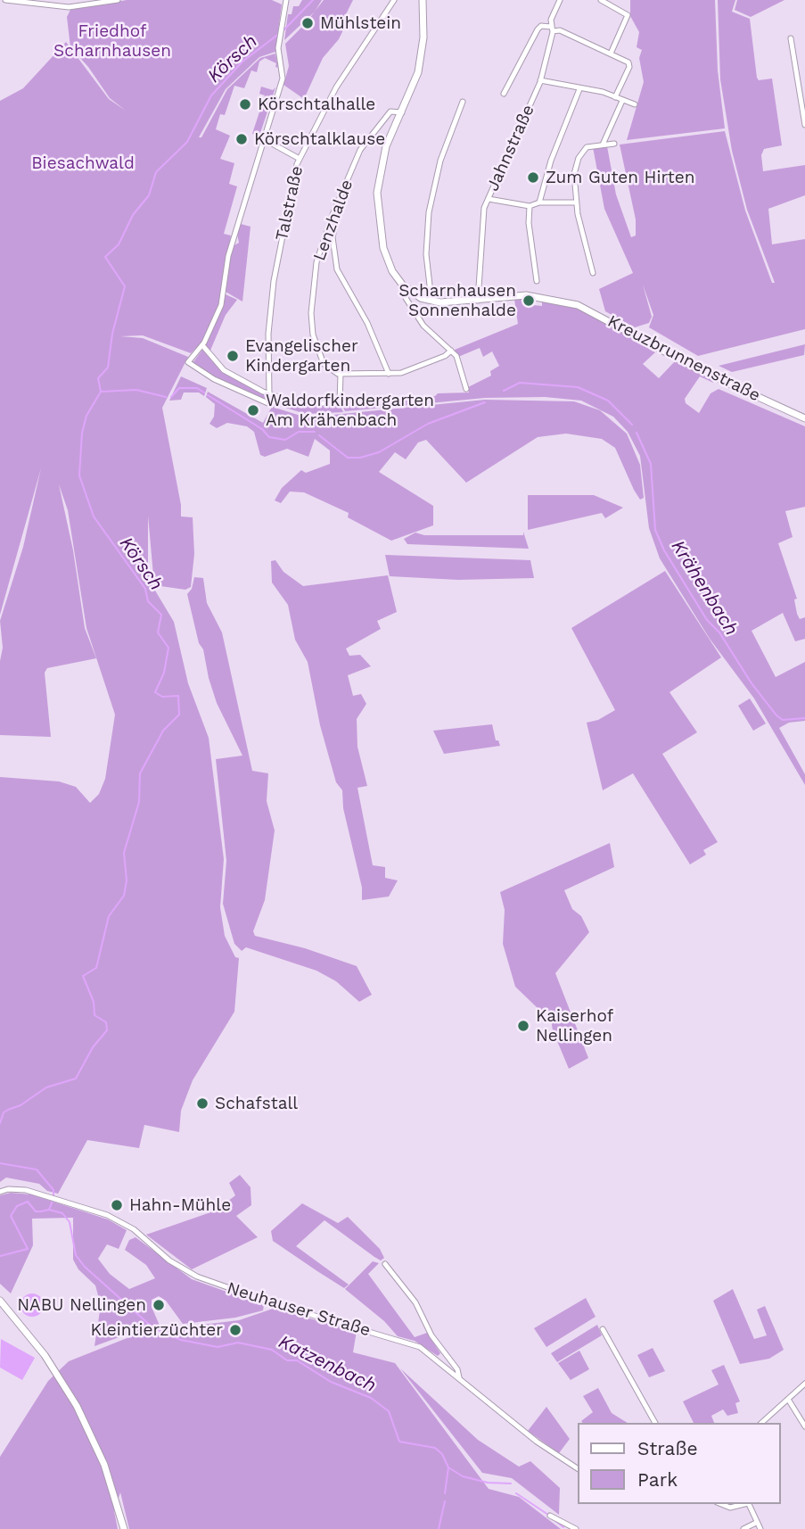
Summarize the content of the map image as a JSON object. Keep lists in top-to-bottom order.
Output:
{
  "streets": {
    "main road": ["Kreuzbrunnenstraße"],
    "street": [
      "Jahnstraße",
      "Talstraße",
      "Lenzhalde",
      "Neuhauser Straße"
    ]
  },
  "crossings": [
    ["Jahnstraße", "Kreuzbrunnenstraße"]
  ],
  "water": ["Körsch", "Krähenbach", "Katzenbach"],
  "parks": ["Friedhof Scharnhausen", "Biesachwald"],
  "places": [
    "Mühlstein",
    "Körschtalhalle",
    "Körschtalklause",
    "Zum Guten Hirten",
    "Scharnhausen Sonnenhalde",
    "Evangelischer Kindergarten",
    "Waldorfkindergarten Am Krähenbach",
    "Kaiserhof Nellingen",
    "Schafstall",
    "Hahn-Mühle",
    "NABU Nellingen",
    "Kleintierzüchter"
  ],
  "legend": ["Straße", "Park"]
}
